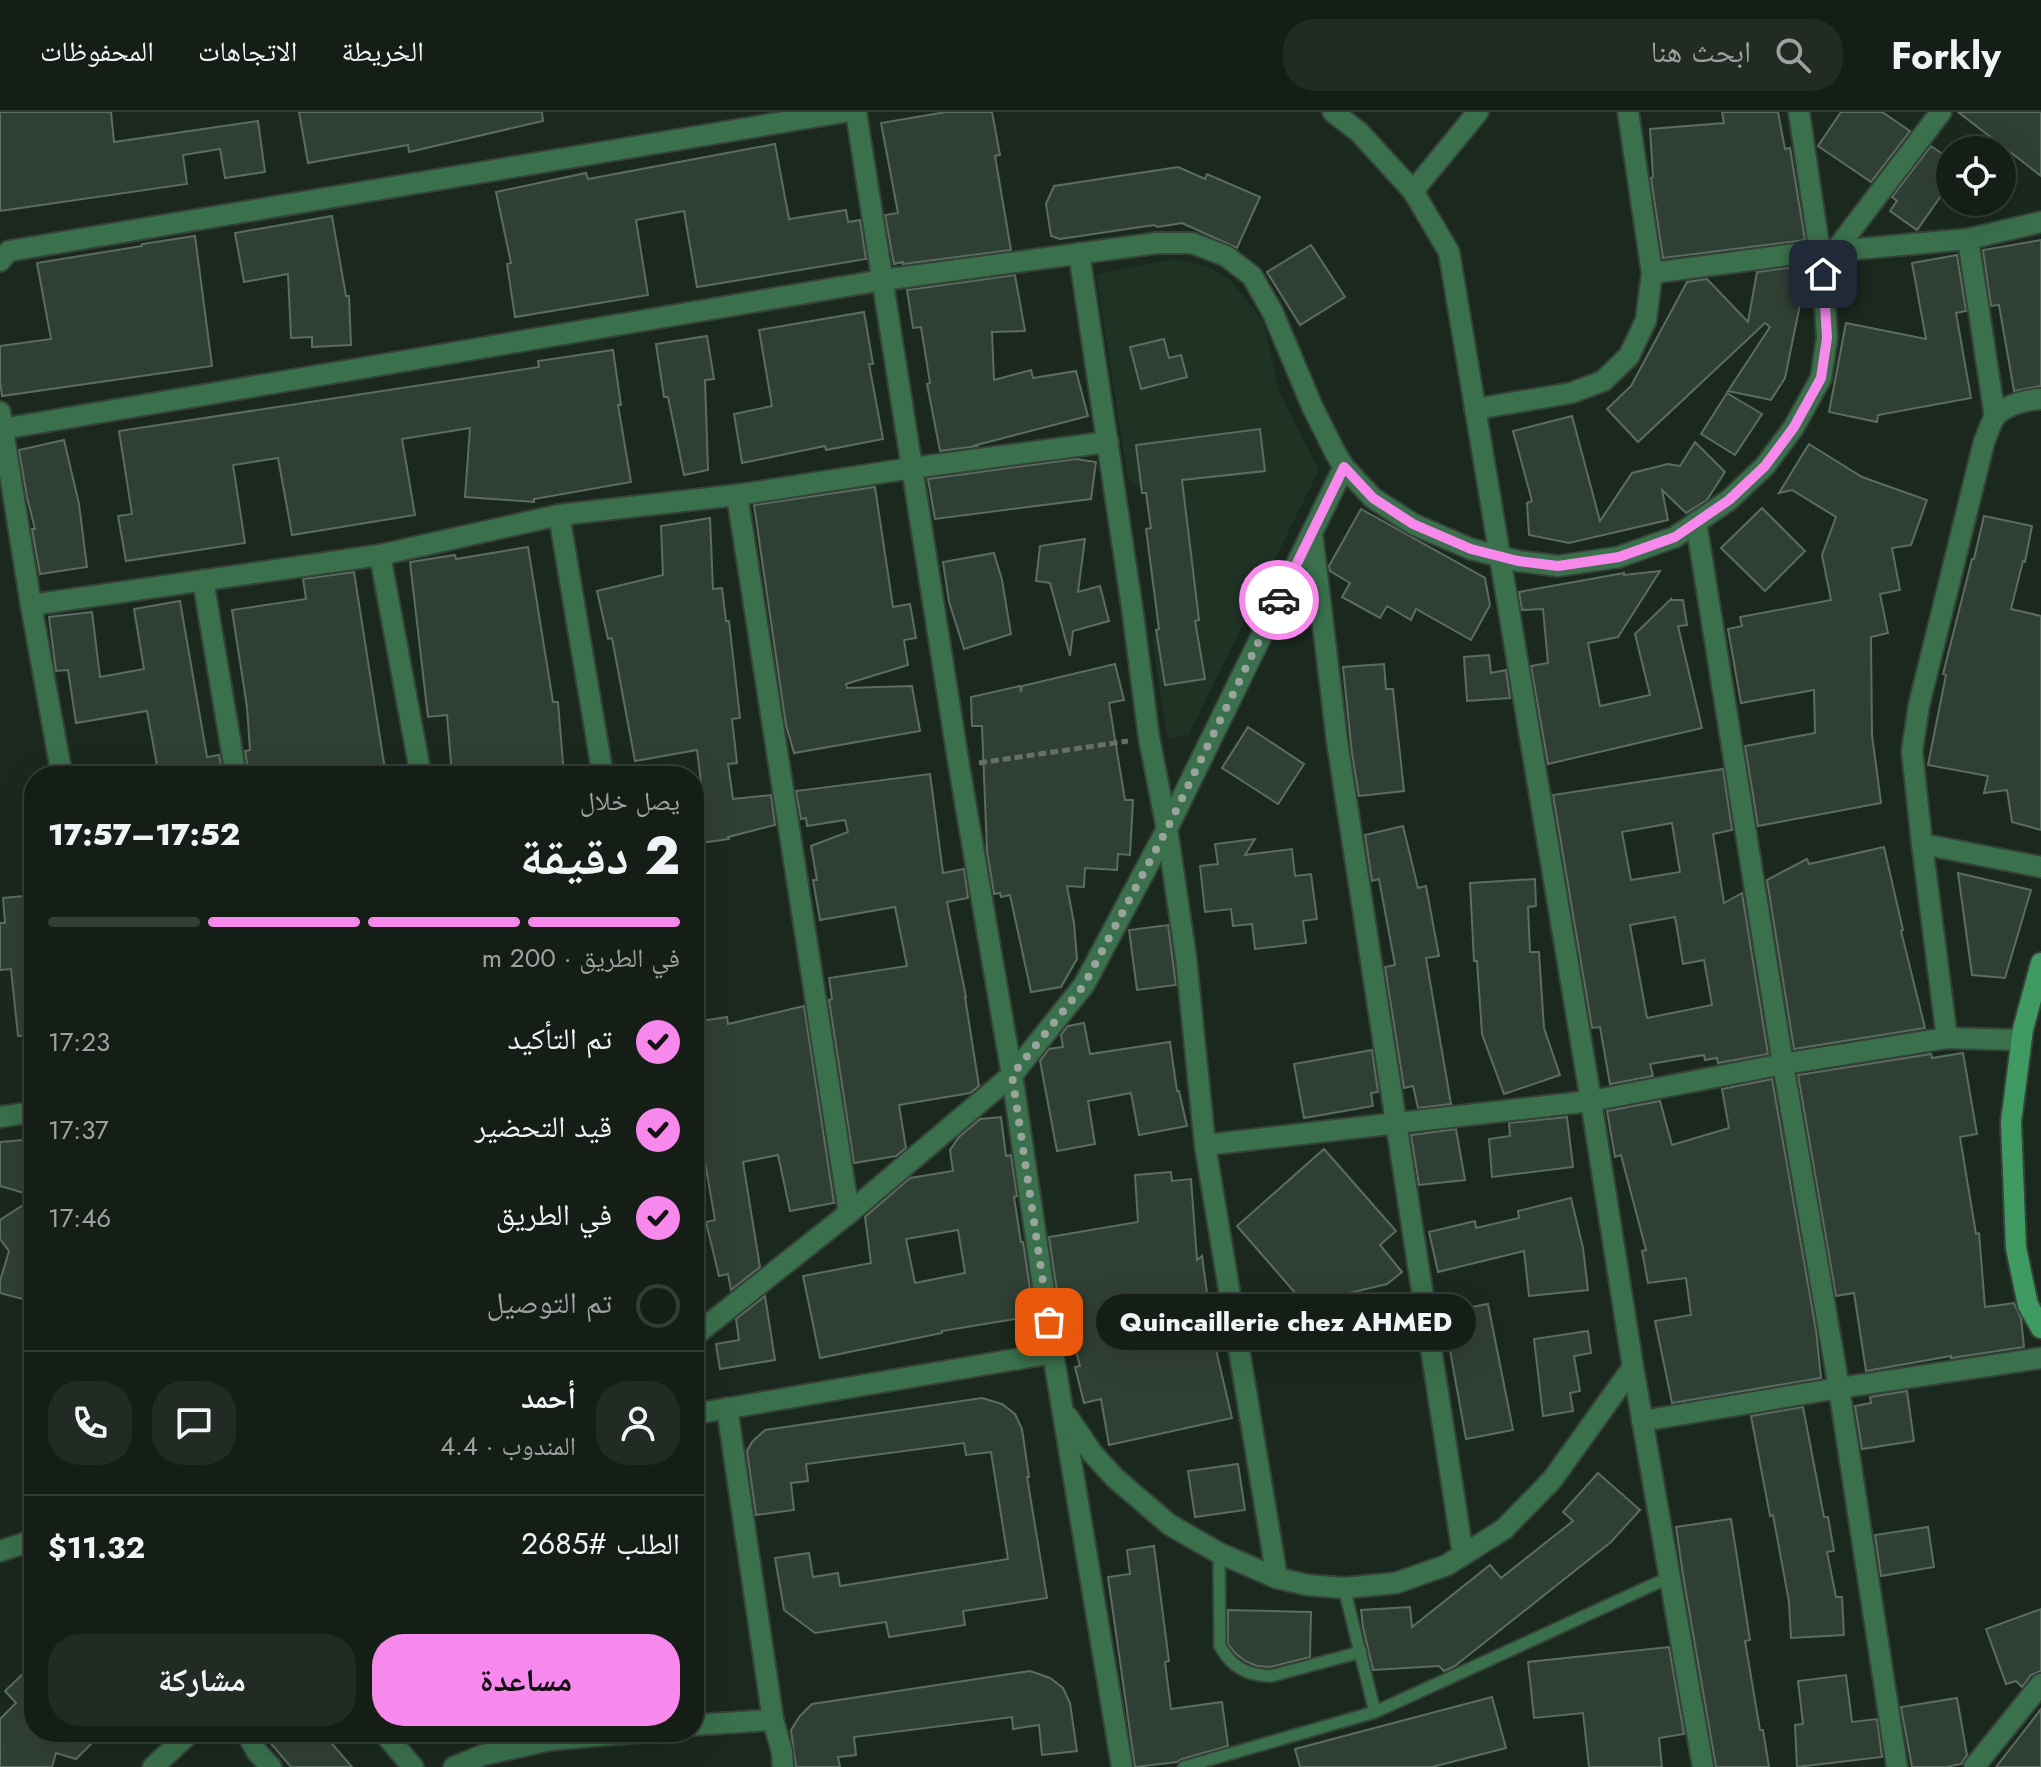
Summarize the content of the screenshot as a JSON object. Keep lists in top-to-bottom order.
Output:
{
  "places": ["Quincaillerie chez AHMED"],
  "page": {
    "header": "Forkly",
    "search": "ابحث هنا",
    "nav": ["الخريطة", "الاتجاهات", "المحفوظات"],
    "heading": ["2 دقيقة", "يصل خلال", "17:52–17:57"],
    "panel": [
      "أحمد",
      "المندوب · 4.4",
      "الطلب #2685",
      "$11.32"
    ],
    "bar": "في الطريق · 200 m",
    "list": [
      ["تم التأكيد", "17:23"],
      ["قيد التحضير", "17:37"],
      ["في الطريق", "17:46"],
      "تم التوصيل"
    ],
    "bubble": "Quincaillerie chez AHMED",
    "buttons": ["مساعدة", "مشاركة"]
  }
}
